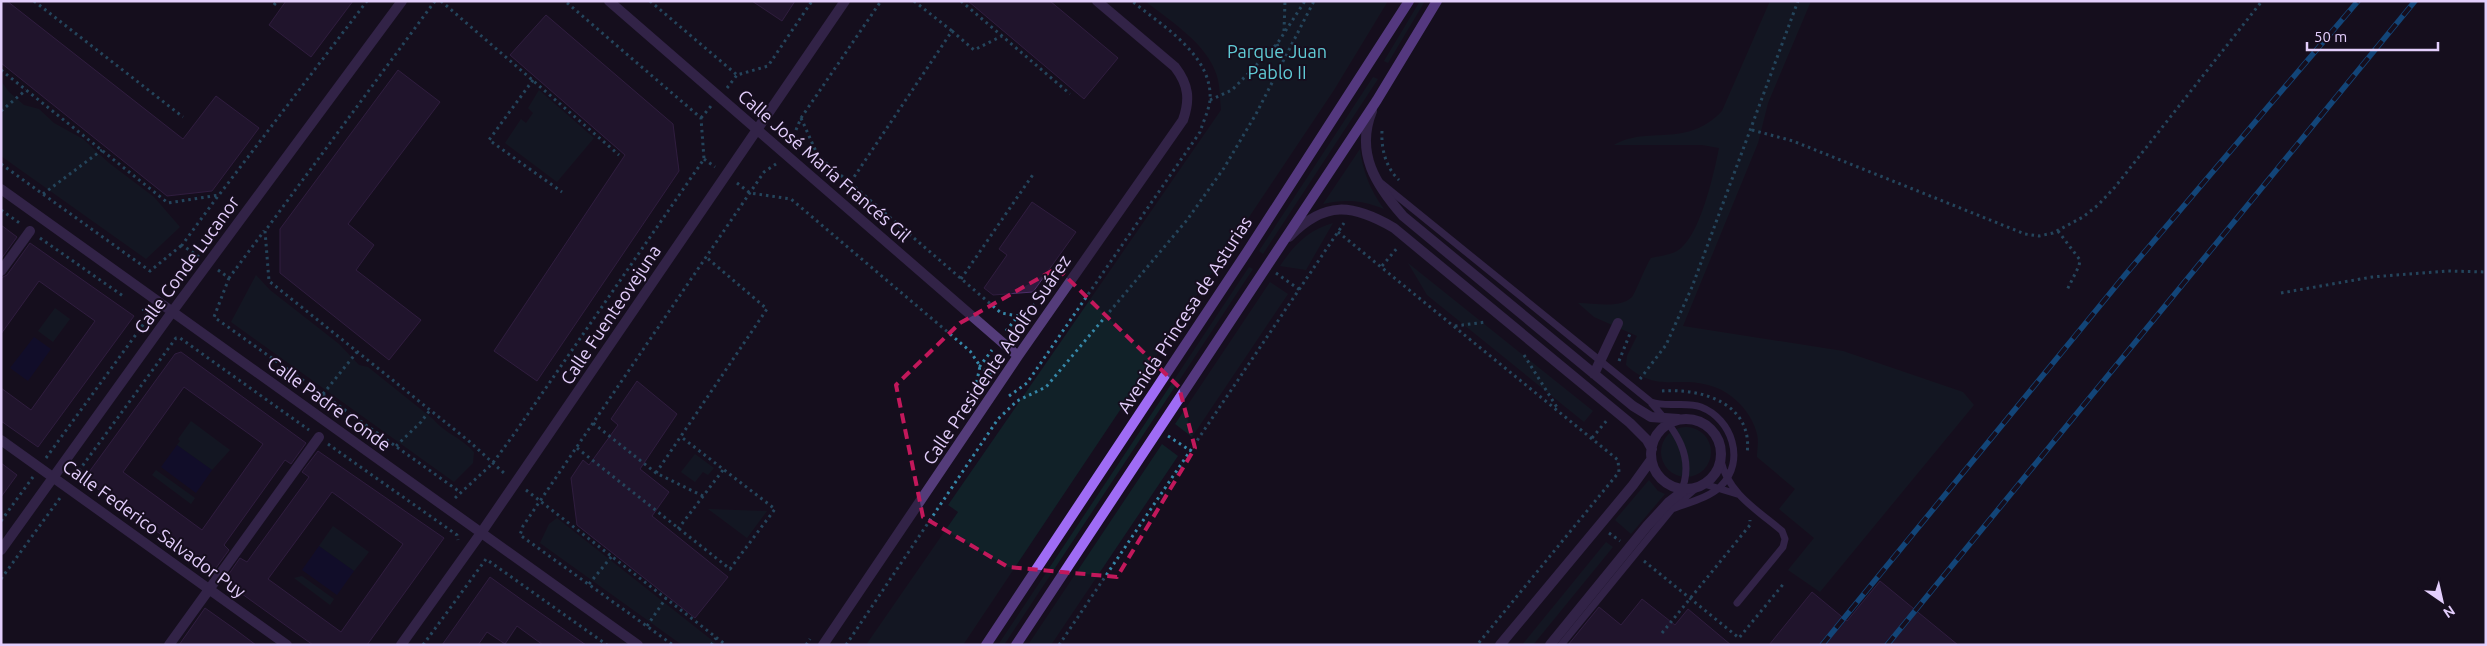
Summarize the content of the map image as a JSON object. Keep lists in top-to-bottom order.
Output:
{
  "streets": {
    "main road": ["Avenida Princesa de Asturias"],
    "street": [
      "Calle José María Francés Gil",
      "Calle Conde Lucanor",
      "Calle Fuenteovejuna",
      "Calle Presidente Adolfo Suárez",
      "Calle Padre Conde",
      "Calle Federico Salvador Puy"
    ]
  },
  "crossings": [
    ["Calle José María Francés Gil", "Calle Fuenteovejuna"],
    ["Calle José María Francés Gil", "Calle Presidente Adolfo Suárez"],
    ["Calle Conde Lucanor", "Calle Padre Conde"],
    ["Calle Conde Lucanor", "Calle Federico Salvador Puy"],
    ["Calle Fuenteovejuna", "Calle Padre Conde"]
  ],
  "parks": ["Parque Juan Pablo II"],
  "scale_bar": "50 m",
  "north": "bottom right"
}
